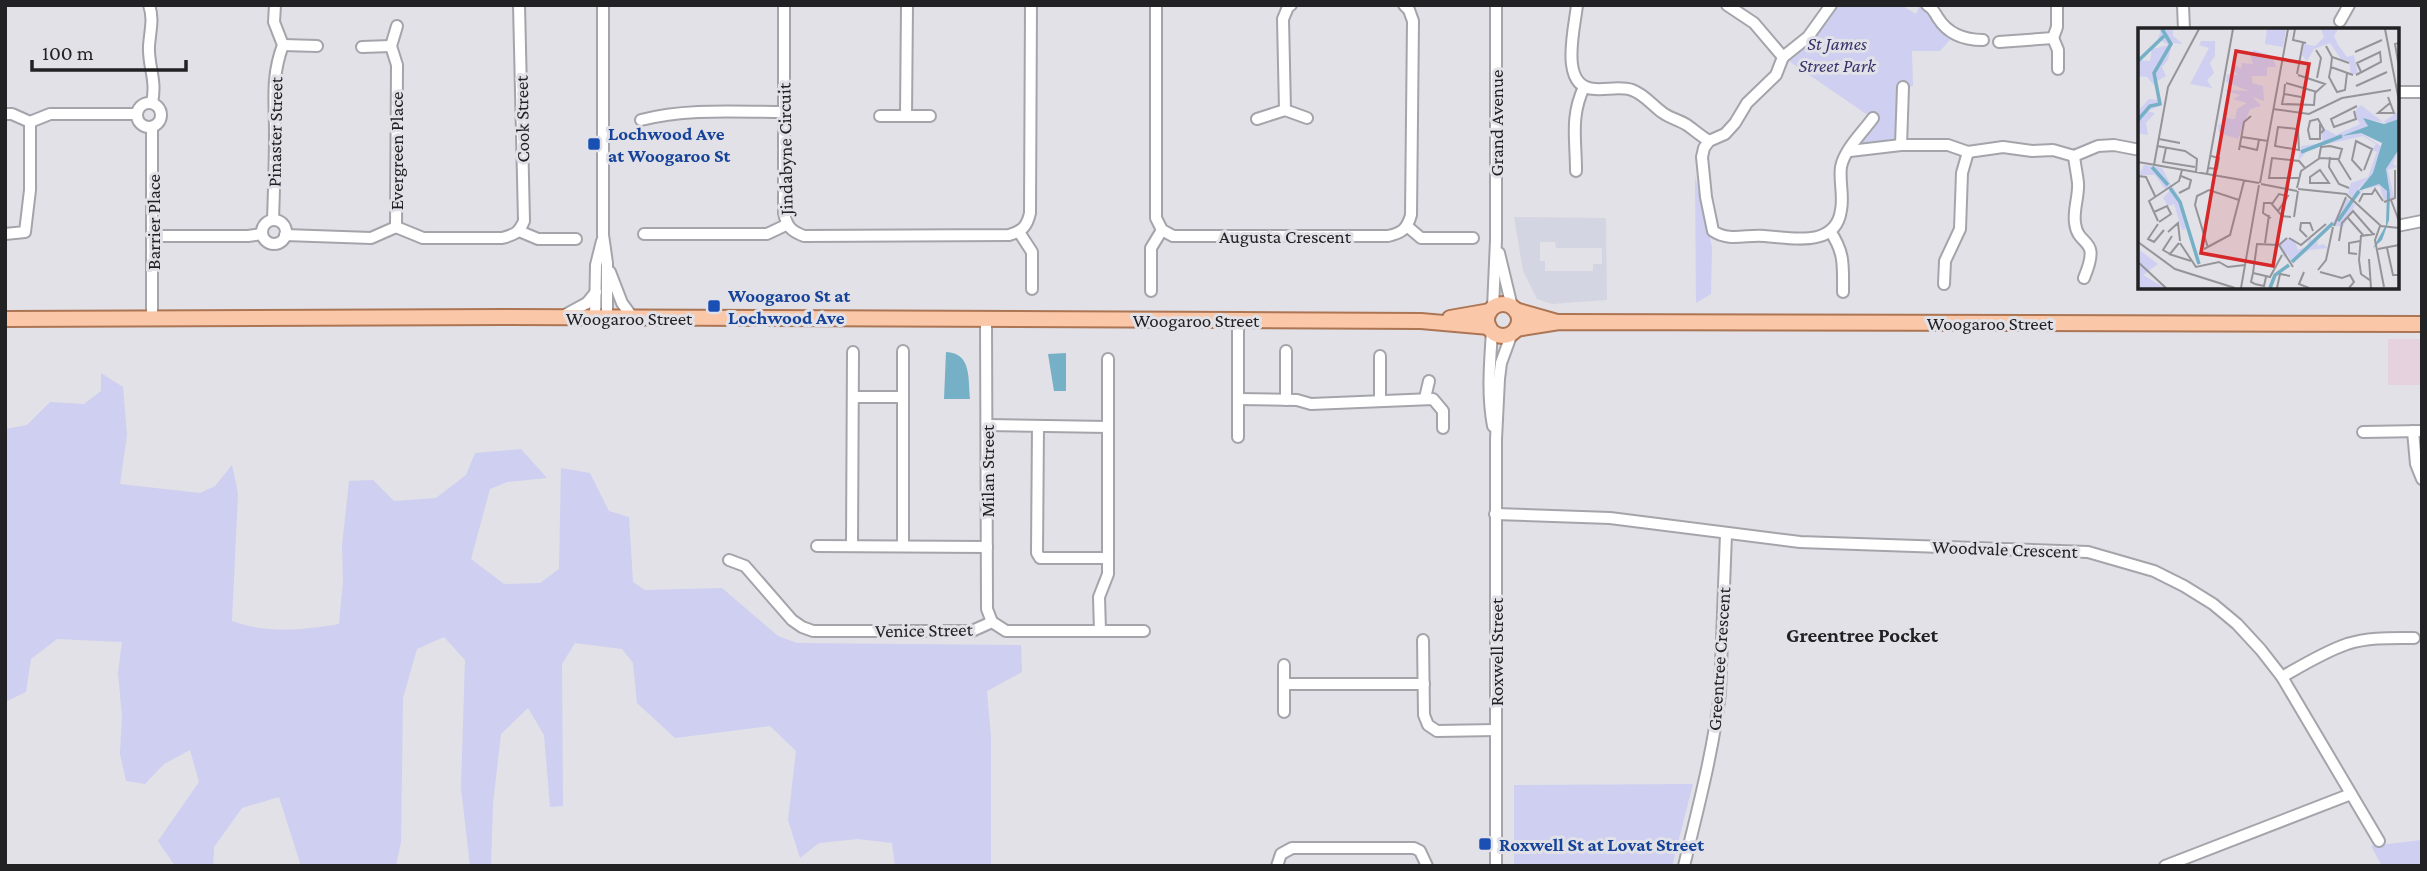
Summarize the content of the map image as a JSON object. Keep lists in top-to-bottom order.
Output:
{
  "streets": {
    "main road": ["Woogaroo Street"],
    "street": [
      "Cook Street",
      "Grand Avenue",
      "Pinaster Street",
      "Jindabyne Circuit",
      "Evergreen Place",
      "Barrier Place",
      "Augusta Crescent",
      "Milan Street",
      "Woodvale Crescent",
      "Venice Street",
      "Roxwell Street",
      "Greentree Crescent"
    ]
  },
  "crossings": [
    ["Grand Avenue", "Woogaroo Street"],
    ["Grand Avenue", "Roxwell Street"],
    ["Pinaster Street", "Evergreen Place"],
    ["Barrier Place", "Woogaroo Street"],
    ["Woogaroo Street", "Milan Street"],
    ["Woogaroo Street", "Roxwell Street"],
    ["Milan Street", "Venice Street"],
    ["Woodvale Crescent", "Roxwell Street"],
    ["Woodvale Crescent", "Greentree Crescent"]
  ],
  "districts": ["Greentree Pocket"],
  "parks": ["St James Street Park"],
  "places": {
    "transit": ["Lochwood Ave at Woogaroo St", "Woogaroo St at Lochwood Ave", "Roxwell St at Lovat Street"]
  },
  "scale_bar": "100 m"
}
